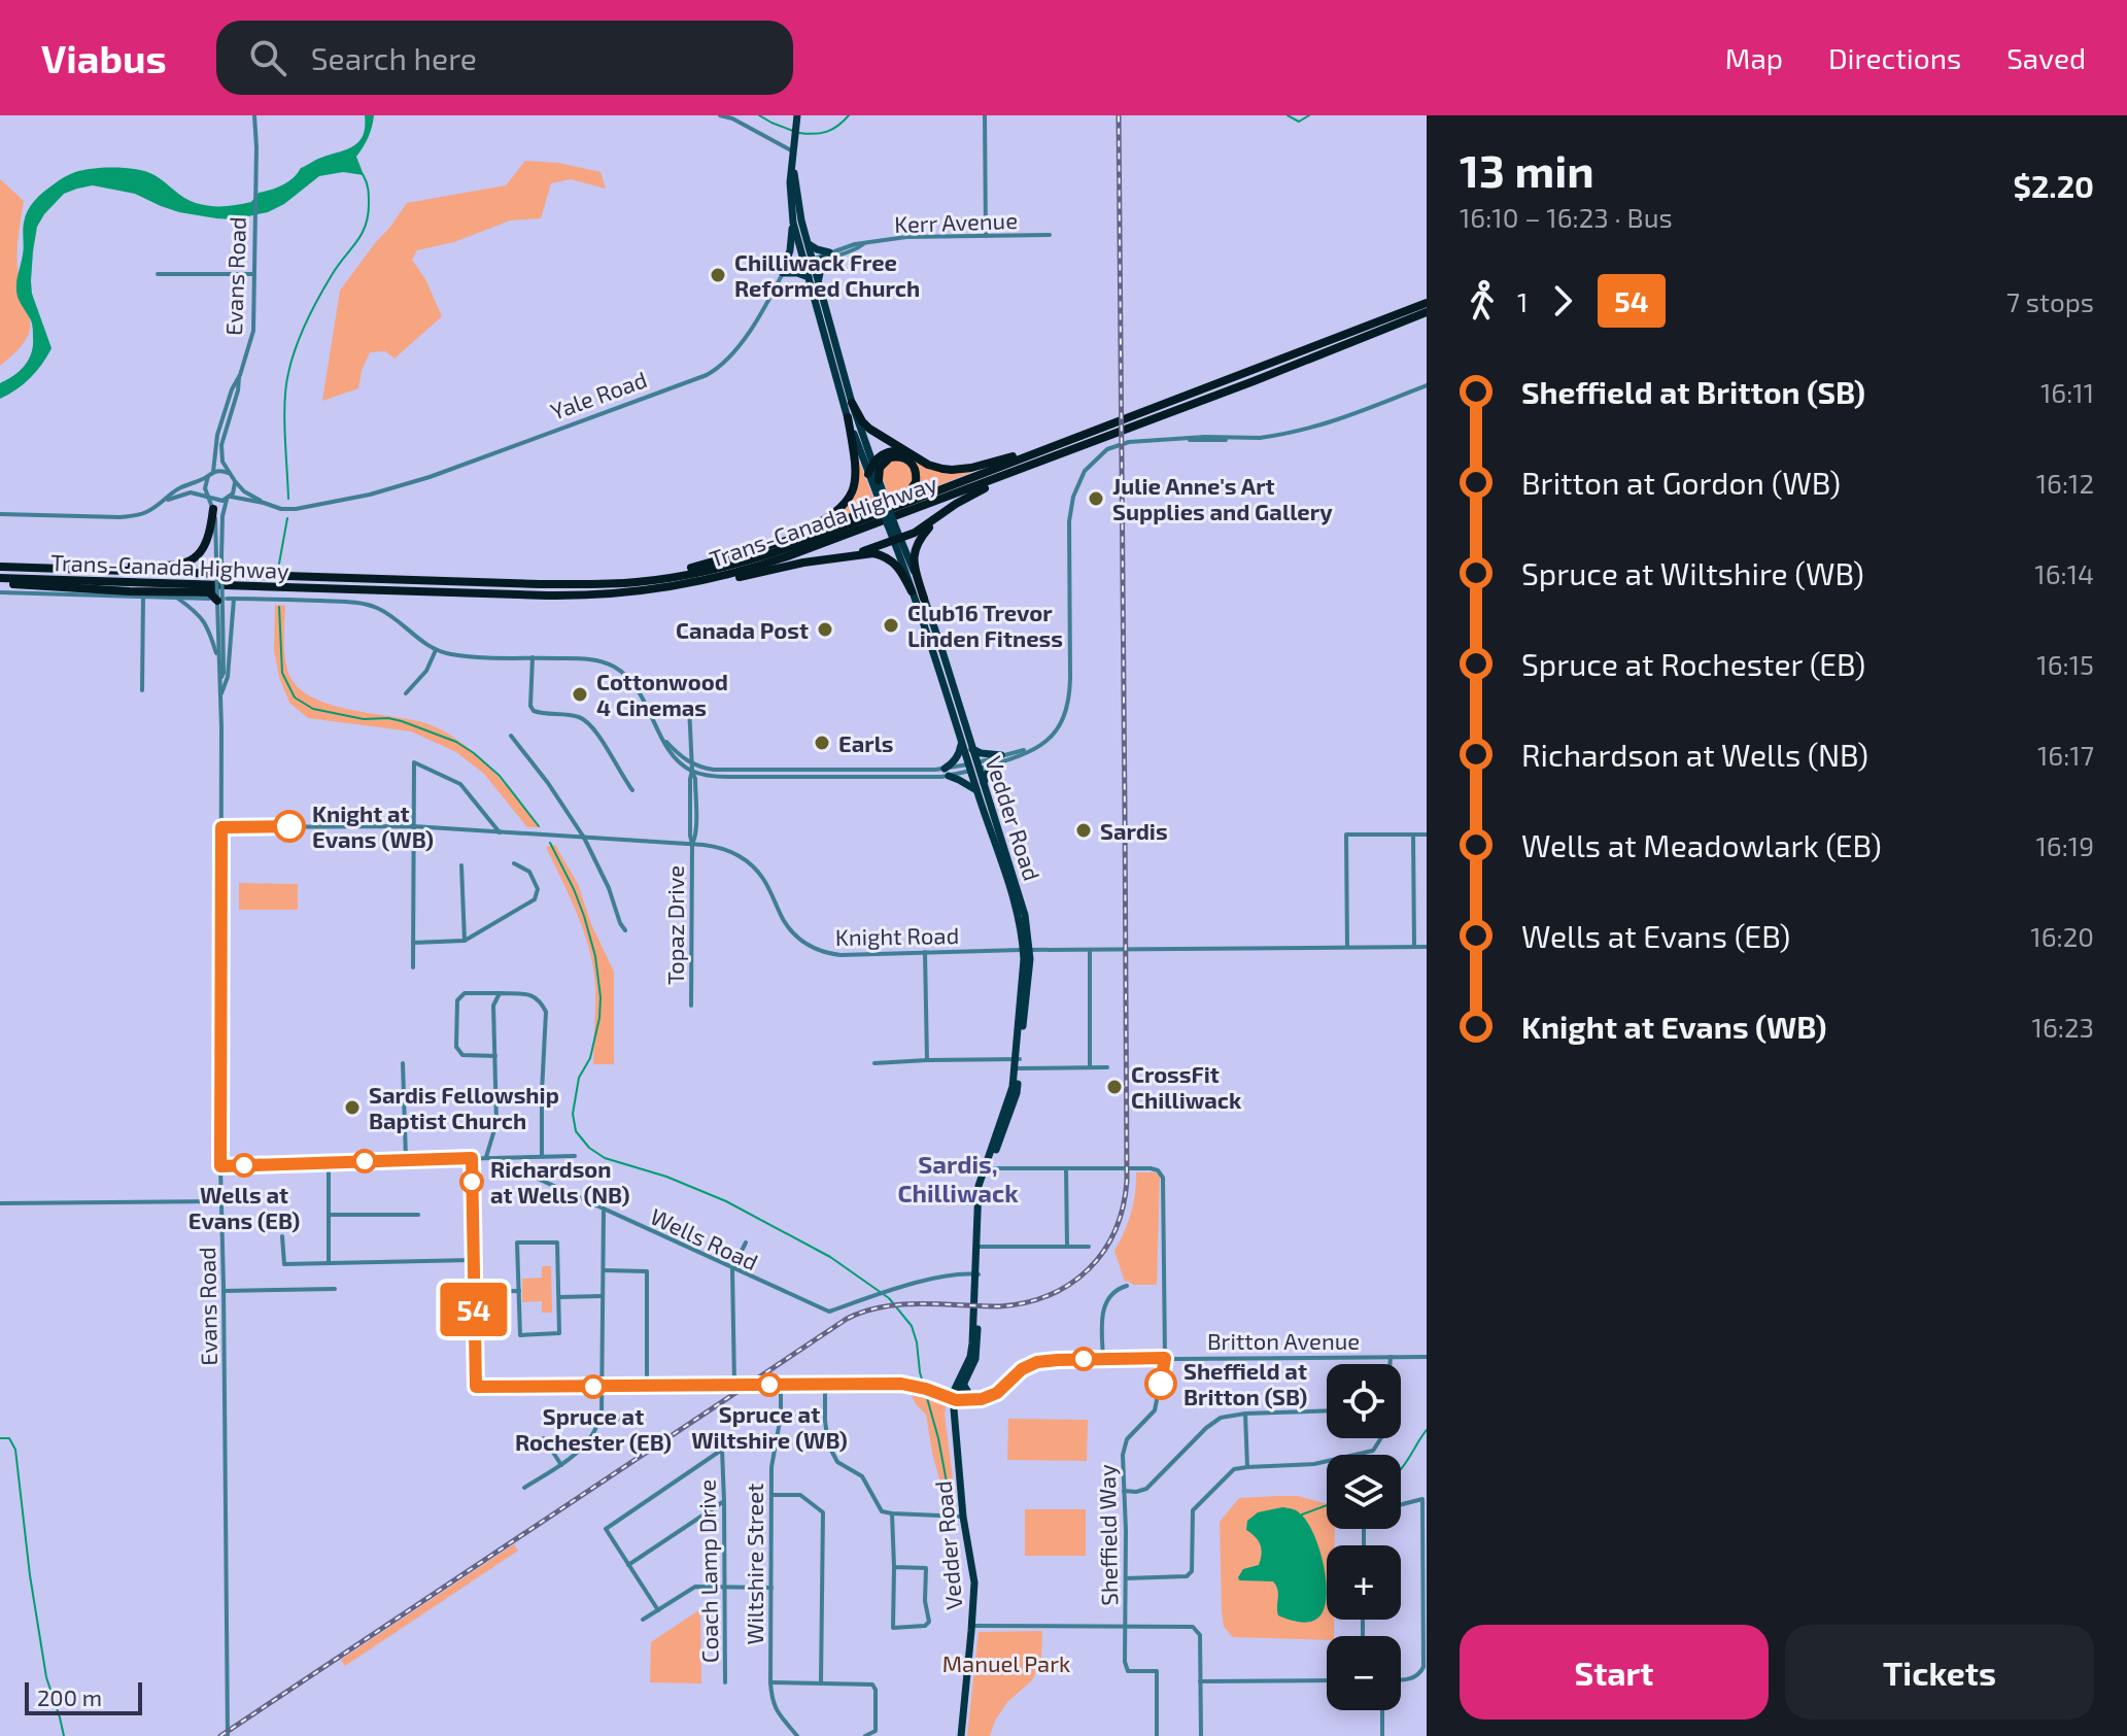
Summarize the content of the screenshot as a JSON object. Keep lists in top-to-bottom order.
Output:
{
  "streets": {
    "highway": ["Trans-Canada Highway"],
    "main road": ["Vedder Road"],
    "street": [
      "Kerr Avenue",
      "Evans Road",
      "Yale Road",
      "Topaz Drive",
      "Knight Road",
      "Wells Road",
      "Britton Avenue",
      "Sheffield Way",
      "Wiltshire Street",
      "Coach Lamp Drive"
    ]
  },
  "crossings": [
    ["Kerr Avenue", "Vedder Road"],
    ["Evans Road", "Yale Road"],
    ["Evans Road", "Knight Road"],
    ["Evans Road", "Wells Road"],
    ["Vedder Road", "Knight Road"],
    ["Vedder Road", "Wells Road"],
    ["Vedder Road", "Britton Avenue"],
    ["Topaz Drive", "Knight Road"],
    ["Britton Avenue", "Sheffield Way"]
  ],
  "districts": ["Sardis, Chilliwack"],
  "parks": ["Manuel Park"],
  "places": [
    "Chilliwack Free Reformed Church",
    "Julie Anne's Art Supplies and Gallery",
    "Club16 Trevor Linden Fitness",
    "Canada Post",
    "Cottonwood 4 Cinemas",
    "Earls",
    "Knight at Evans (WB)",
    "Sardis",
    "CrossFit Chilliwack",
    "Sardis Fellowship Baptist Church",
    "Wells at Evans (EB)",
    "Richardson at Wells (NB)",
    "Sheffield at Britton (SB)",
    "Spruce at Wiltshire (WB)",
    "Spruce at Rochester (EB)"
  ],
  "lines": ["bus line 54"],
  "scale_bar": "200 m",
  "page": {
    "header": "Viabus",
    "search": "Search here",
    "nav": ["Map", "Directions", "Saved"],
    "on_map": "54",
    "heading": ["13 min", "16:10 – 16:23 · Bus", "$2.20"],
    "legs": ["1", "54", "7 stops"],
    "list": [
      {
        "name": "Sheffield at Britton (SB)",
        "value": "16:11"
      },
      {
        "name": "Britton at Gordon (WB)",
        "value": "16:12"
      },
      {
        "name": "Spruce at Wiltshire (WB)",
        "value": "16:14"
      },
      {
        "name": "Spruce at Rochester (EB)",
        "value": "16:15"
      },
      {
        "name": "Richardson at Wells (NB)",
        "value": "16:17"
      },
      {
        "name": "Wells at Meadowlark (EB)",
        "value": "16:19"
      },
      {
        "name": "Wells at Evans (EB)",
        "value": "16:20"
      },
      {
        "name": "Knight at Evans (WB)",
        "value": "16:23"
      }
    ],
    "map_buttons": ["+", "−"],
    "buttons": ["Start", "Tickets"],
    "scale": "200 m"
  }
}
